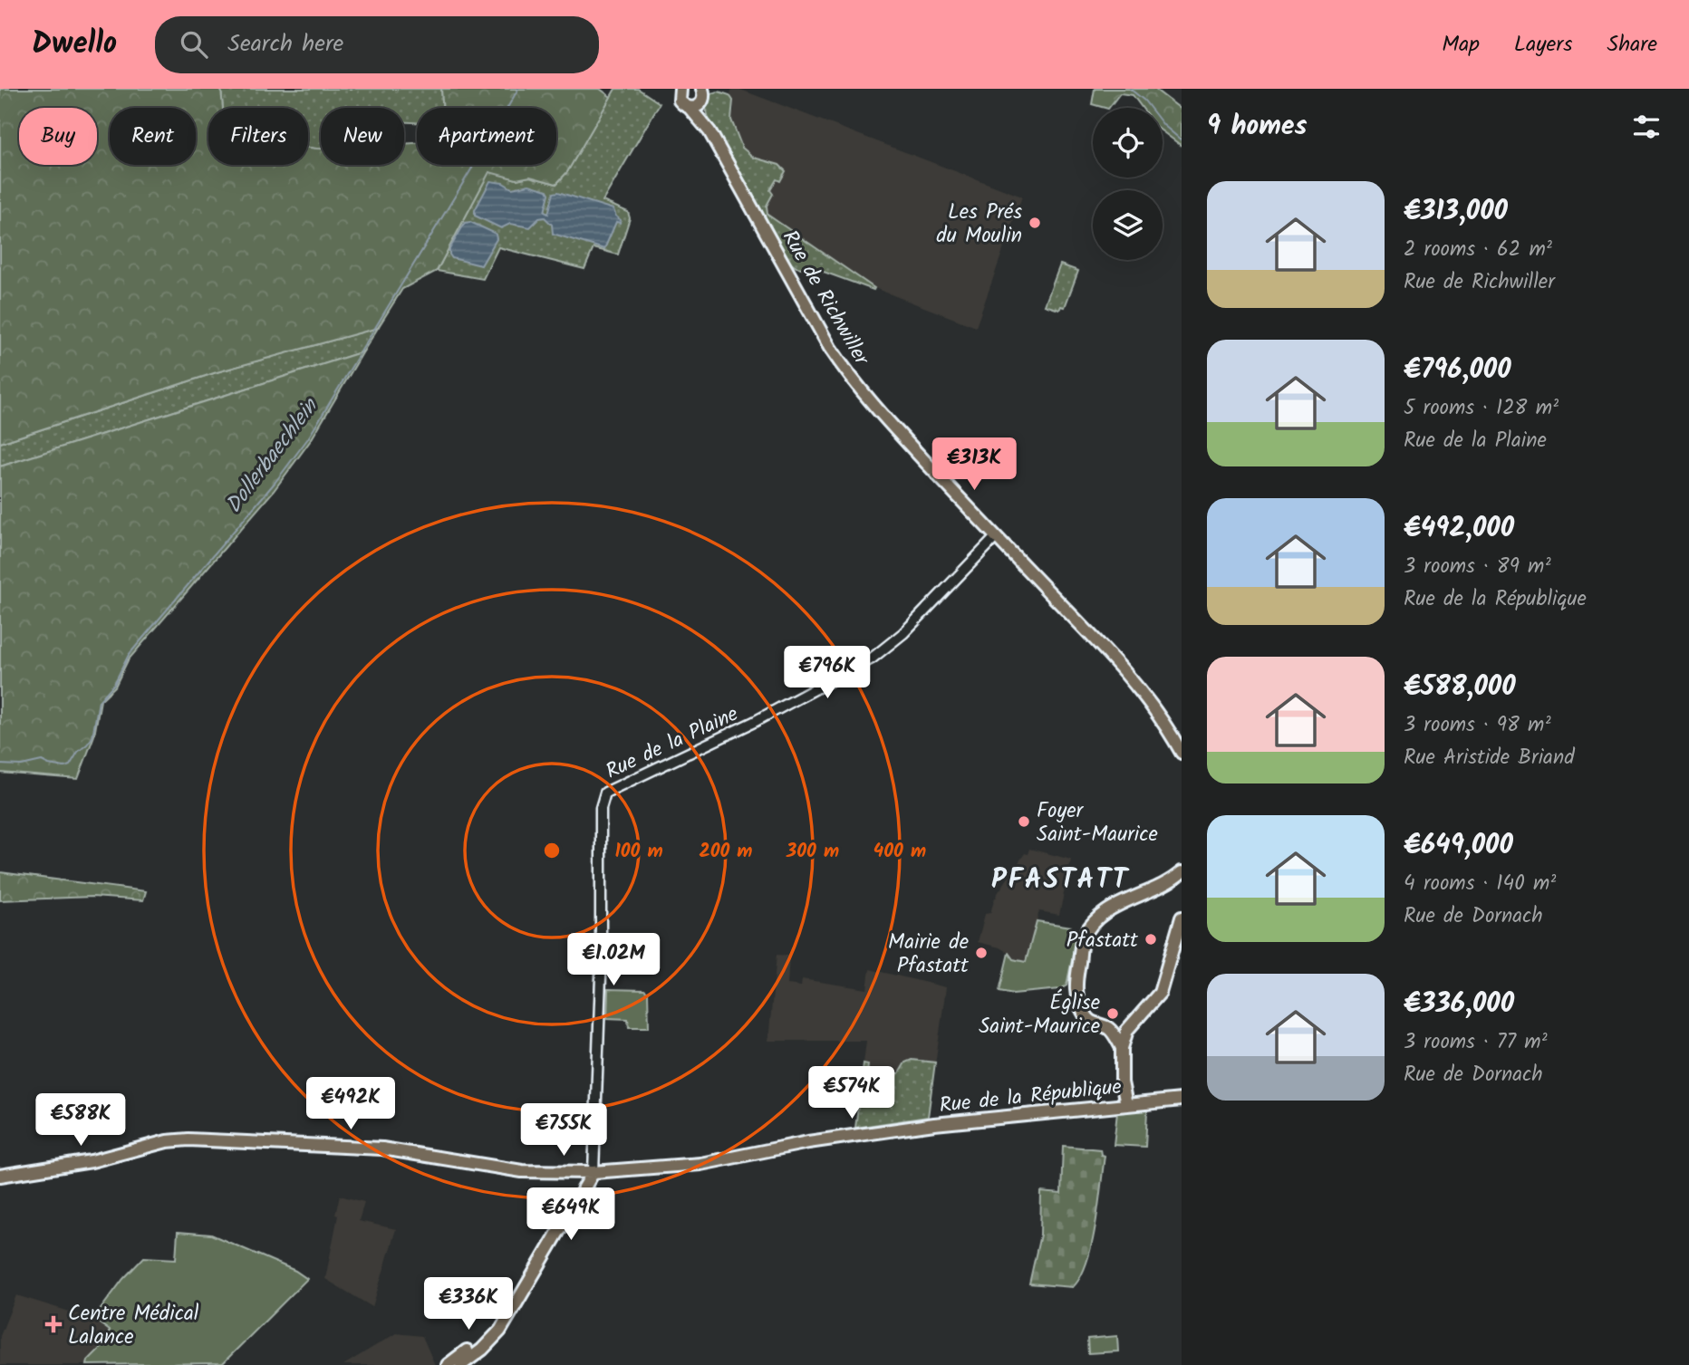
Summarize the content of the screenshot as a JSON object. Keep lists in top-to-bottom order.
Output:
{
  "streets": {
    "main road": ["Rue de Richwiller", "Rue de la République"],
    "street": ["Rue de la Plaine"]
  },
  "crossings": [
    ["Rue de Richwiller", "Rue de la Plaine"],
    ["Rue de la Plaine", "Rue de la République"]
  ],
  "districts": ["PFASTATT"],
  "water": ["Dollerbaechlein"],
  "places": {
    "other": [
      "Les Prés du Moulin",
      "Foyer Saint-Maurice",
      "Pfastatt",
      "Mairie de Pfastatt",
      "Église Saint-Maurice"
    ],
    "health": ["Centre Médical Lalance"]
  },
  "page": {
    "header": "Dwello",
    "search": "Search here",
    "nav": ["Map", "Layers", "Share"],
    "heading": "9 homes",
    "chip": [
      "Buy",
      "Rent",
      "Filters",
      "New",
      "Apartment"
    ],
    "list": [
      {
        "name": "€313,000",
        "note": "2 rooms · 62 m² · Rue de Richwiller"
      },
      {
        "name": "€796,000",
        "note": "5 rooms · 128 m² · Rue de la Plaine"
      },
      {
        "name": "€492,000",
        "note": "3 rooms · 89 m² · Rue de la République"
      },
      {
        "name": "€588,000",
        "note": "3 rooms · 98 m² · Rue Aristide Briand"
      },
      {
        "name": "€649,000",
        "note": "4 rooms · 140 m² · Rue de Dornach"
      },
      {
        "name": "€336,000",
        "note": "3 rooms · 77 m² · Rue de Dornach"
      }
    ],
    "price": [
      "€313K",
      "€796K",
      "€1.02M",
      "€574K",
      "€492K",
      "€588K",
      "€755K",
      "€649K",
      "€336K"
    ]
  },
  "rings": [
    "100 m",
    "200 m",
    "300 m",
    "400 m"
  ]
}
